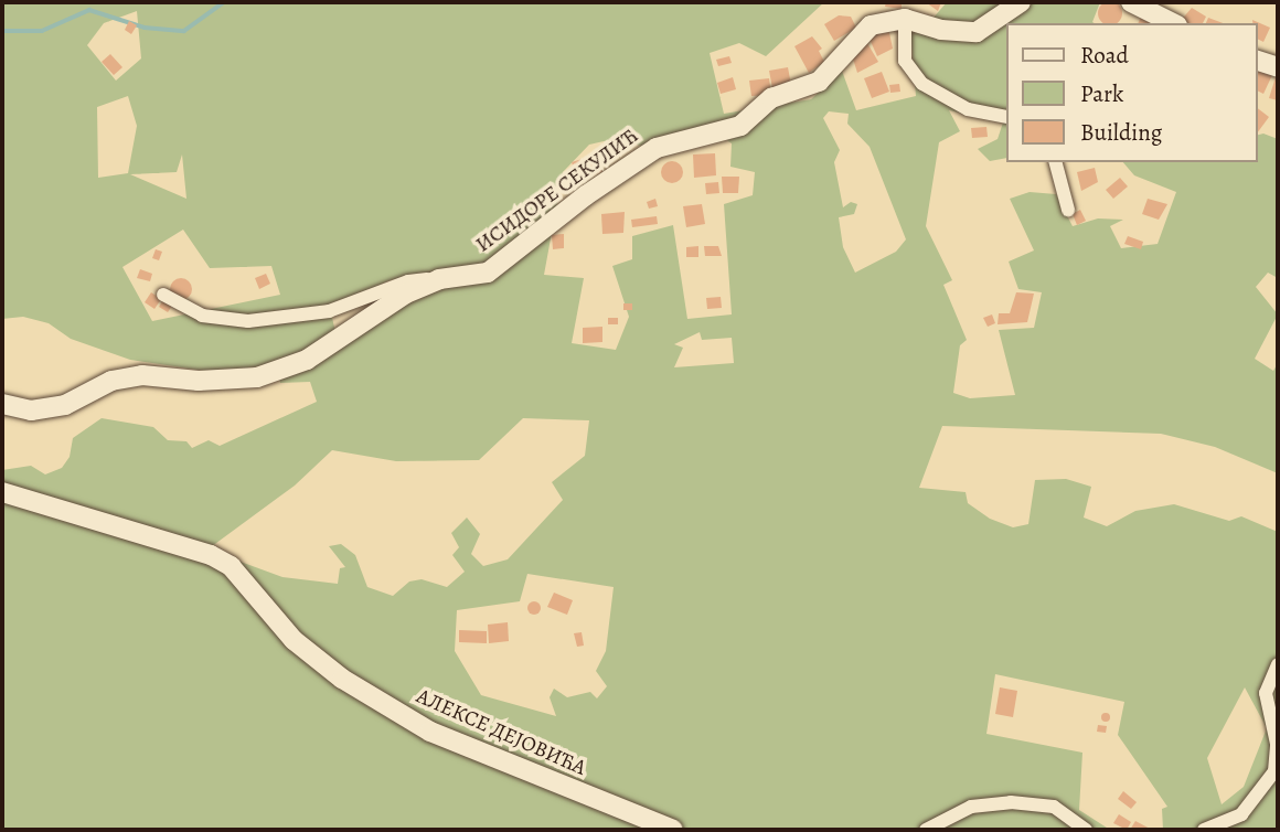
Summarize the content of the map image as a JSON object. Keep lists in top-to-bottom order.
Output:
{
  "streets": {
    "street": ["ИСИДОРЕ СЕКУЛИЋ", "АЛЕКСЕ ДЕЈОВИЋА"]
  },
  "legend": ["Road", "Park", "Building"]
}
